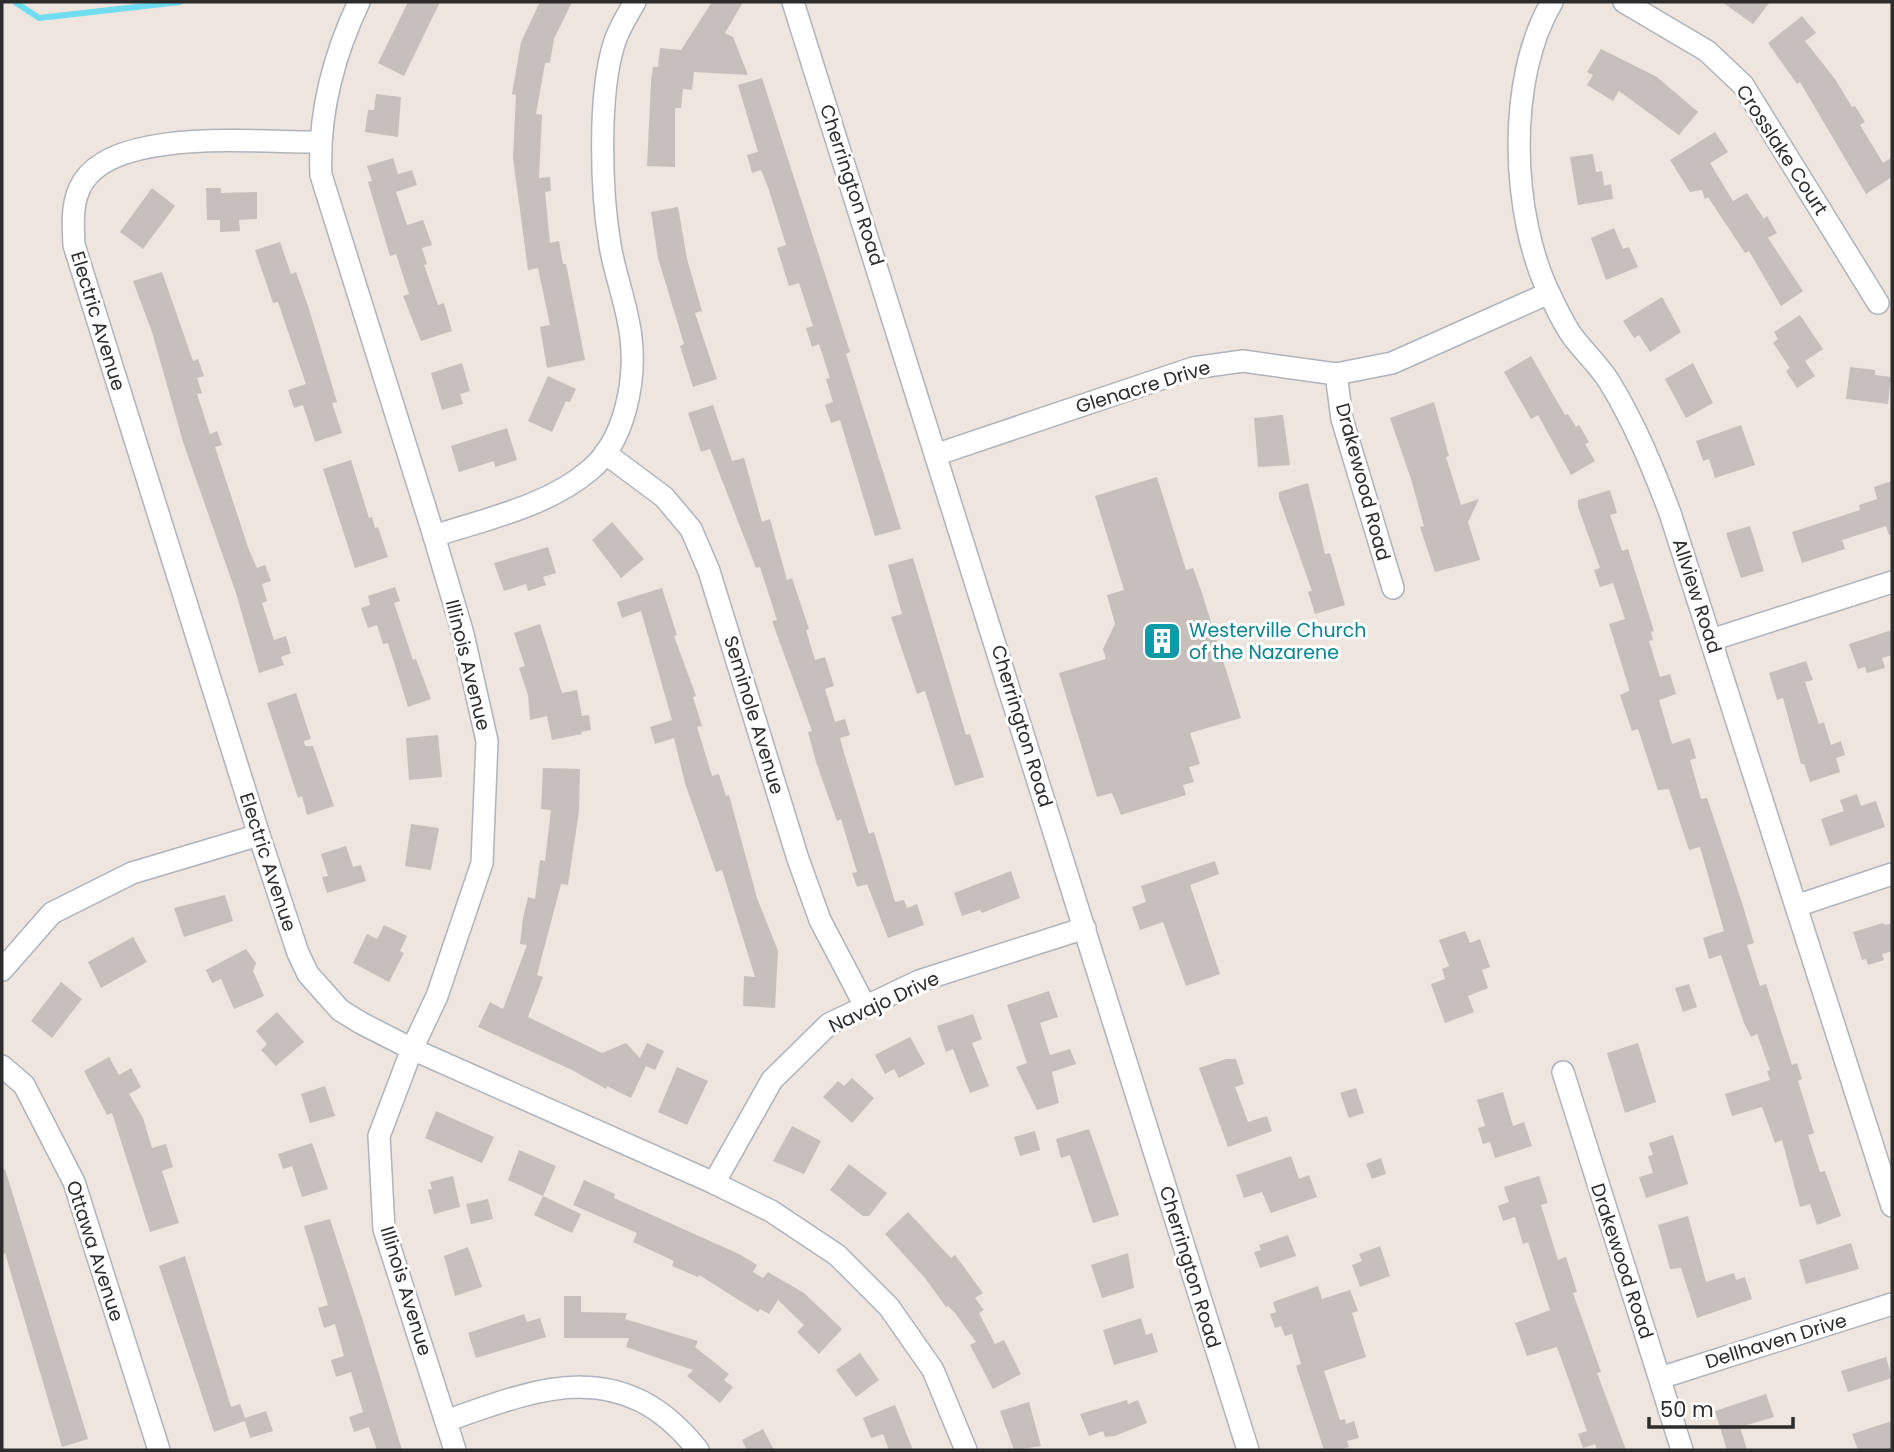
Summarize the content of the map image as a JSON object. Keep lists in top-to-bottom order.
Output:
{
  "streets": {
    "street": [
      "Crosslake Court",
      "Cherrington Road",
      "Electric Avenue",
      "Glenacre Drive",
      "Drakewood Road",
      "Allview Road",
      "Illinois Avenue",
      "Seminole Avenue",
      "Navajo Drive",
      "Ottawa Avenue",
      "Dellhaven Drive"
    ]
  },
  "crossings": [
    ["Cherrington Road", "Glenacre Drive"],
    ["Cherrington Road", "Navajo Drive"],
    ["Electric Avenue", "Illinois Avenue"],
    ["Electric Avenue", "Navajo Drive"],
    ["Glenacre Drive", "Drakewood Road"],
    ["Glenacre Drive", "Allview Road"],
    ["Drakewood Road", "Dellhaven Drive"],
    ["Seminole Avenue", "Navajo Drive"]
  ],
  "places": {
    "building": ["Westerville Church of the Nazarene"]
  },
  "scale_bar": "50 m"
}
